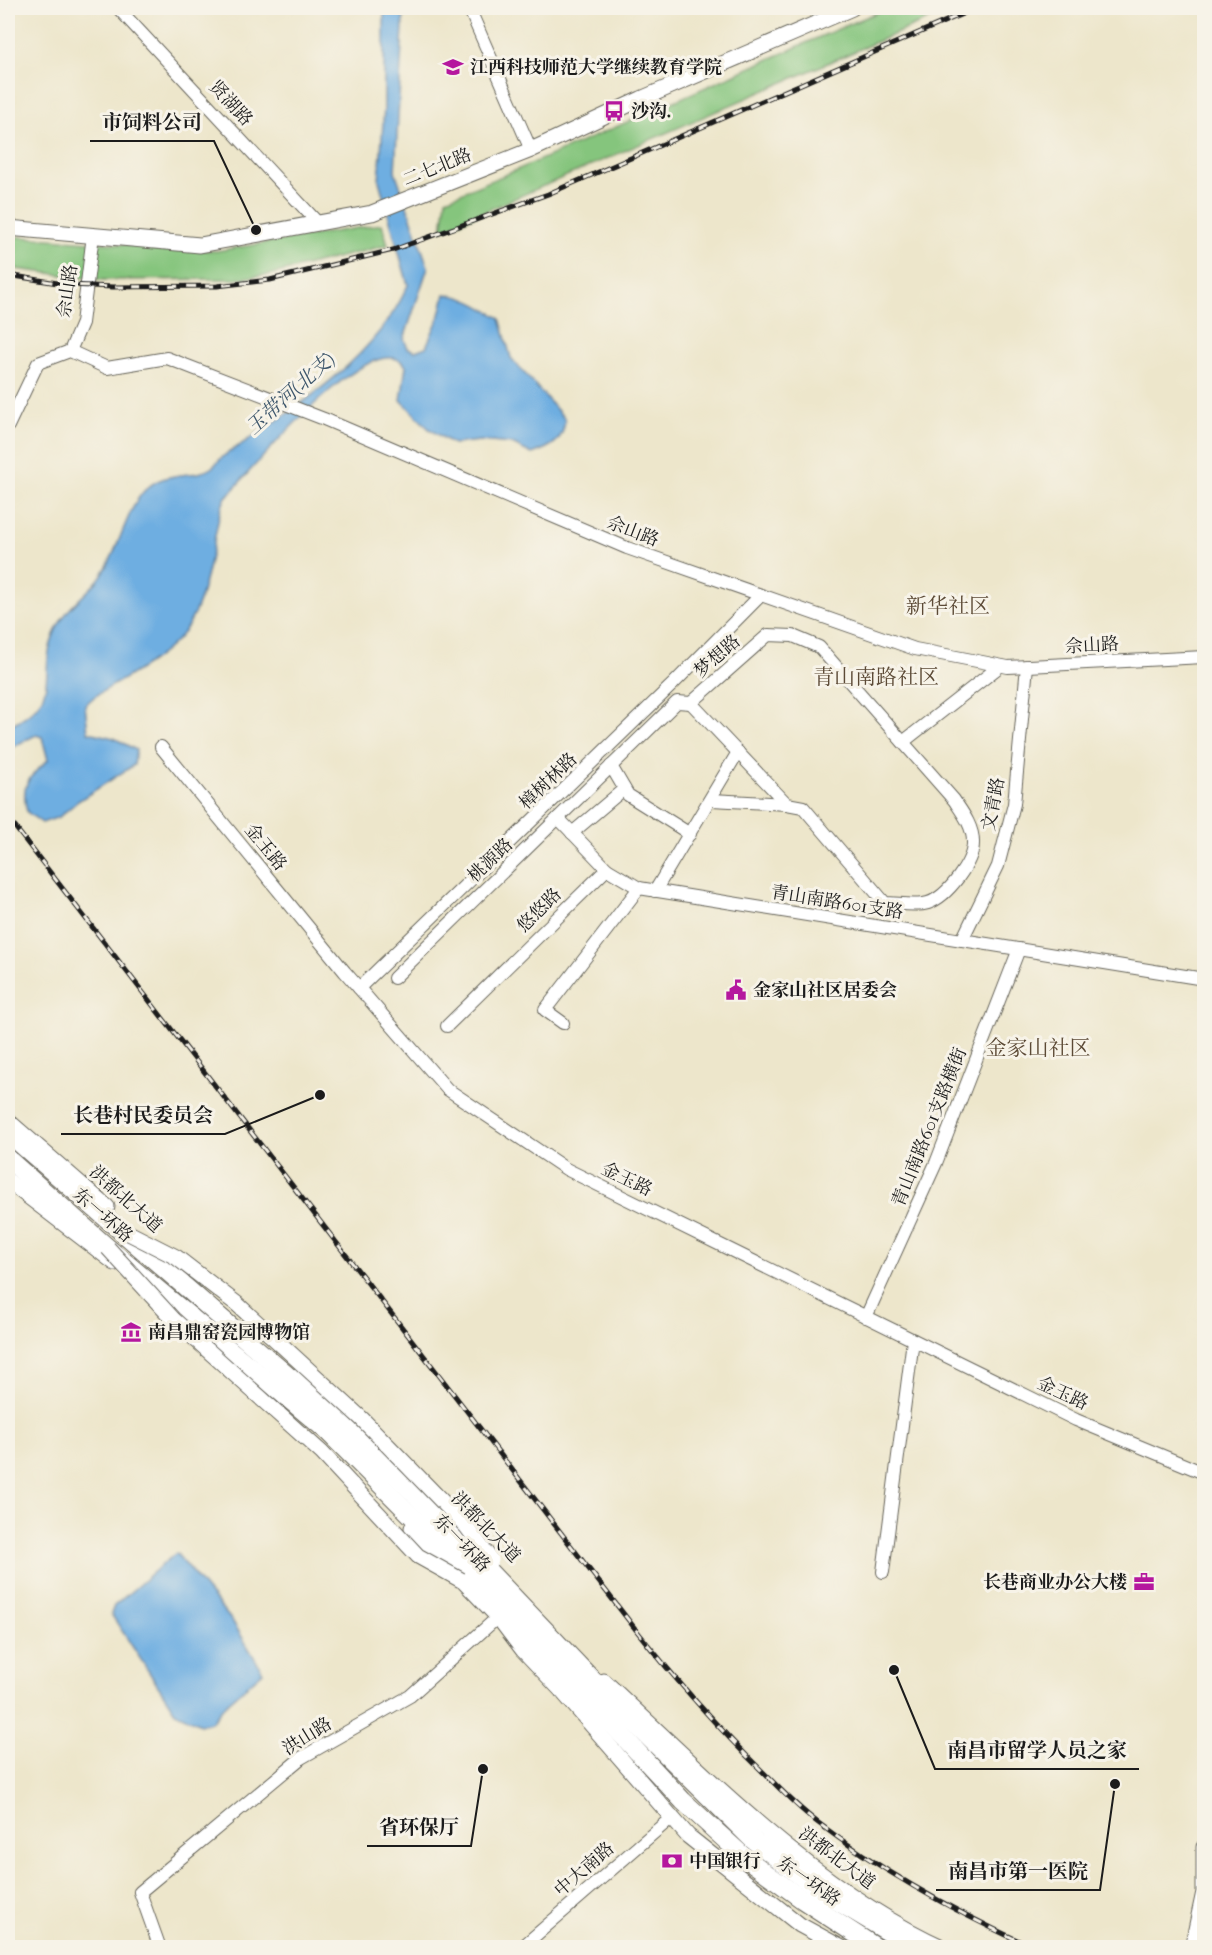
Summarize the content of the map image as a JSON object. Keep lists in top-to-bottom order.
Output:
{
  "streets": {
    "highway": ["东一环路"],
    "main road": ["二七北路", "洪都北大道"],
    "street": [
      "贤湖路",
      "佘山路",
      "梦想路",
      "樟树林路",
      "文青路",
      "金玉路",
      "桃源路",
      "青山南路601支路",
      "悠悠路",
      "青山南路601支路横街",
      "洪山路",
      "中大南路"
    ]
  },
  "crossings": [
    ["贤湖路", "二七北路"],
    ["二七北路", "佘山路"],
    ["佘山路", "樟树林路"],
    ["佘山路", "文青路"],
    ["梦想路", "桃源路"],
    ["樟树林路", "金玉路"],
    ["文青路", "青山南路601支路"],
    ["金玉路", "青山南路601支路横街"],
    ["青山南路601支路", "青山南路601支路横街"]
  ],
  "districts": ["新华社区", "青山南路社区", "金家山社区"],
  "water": ["玉带河(北支)"],
  "places": {
    "school or university": ["江西科技师范大学继续教育学院"],
    "bus stop": ["沙沟."],
    "other": [
      "市饲料公司",
      "长巷村民委员会",
      "南昌市留学人员之家",
      "省环保厅",
      "南昌市第一医院"
    ],
    "public building": ["金家山社区居委会"],
    "museum": ["南昌鼎窑瓷园博物馆"],
    "office": ["长巷商业办公大楼"],
    "bank": ["中国银行"]
  }
}
